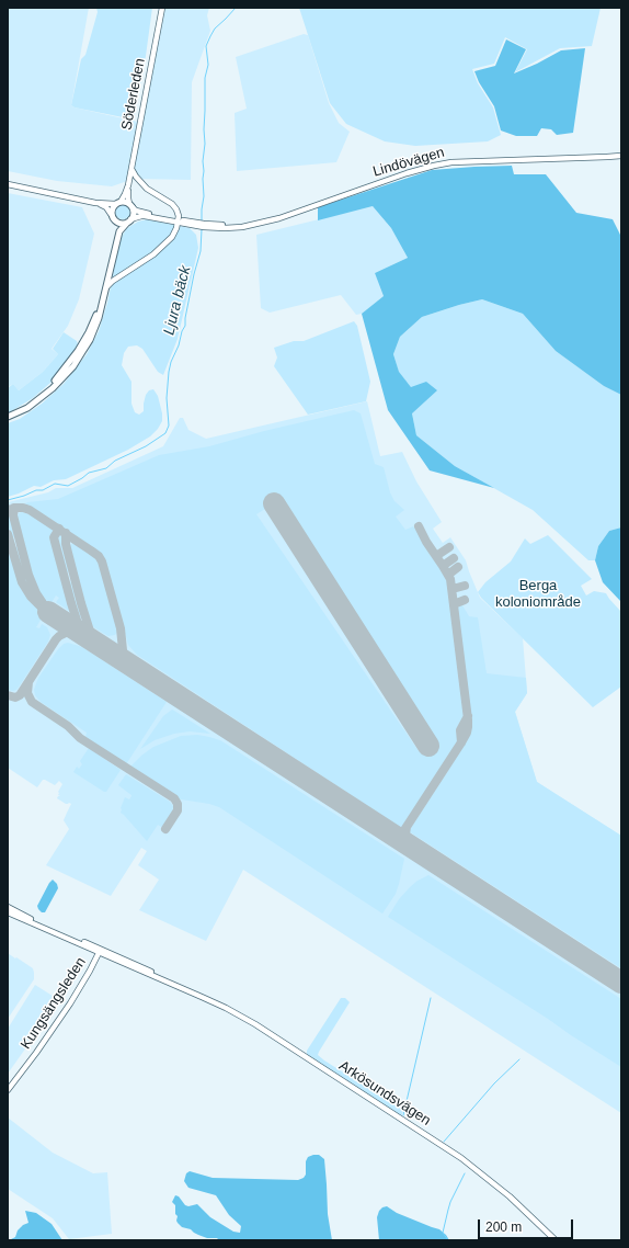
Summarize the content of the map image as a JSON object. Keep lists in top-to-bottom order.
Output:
{
  "streets": {
    "main road": [
      "Söderleden",
      "Lindövägen",
      "Kungsängsleden",
      "Arkösundsvägen"
    ]
  },
  "crossings": [
    ["Söderleden", "Lindövägen"],
    ["Kungsängsleden", "Arkösundsvägen"]
  ],
  "water": ["Ljura bäck"],
  "parks": ["Berga koloniområde"],
  "scale_bar": "200 m"
}
